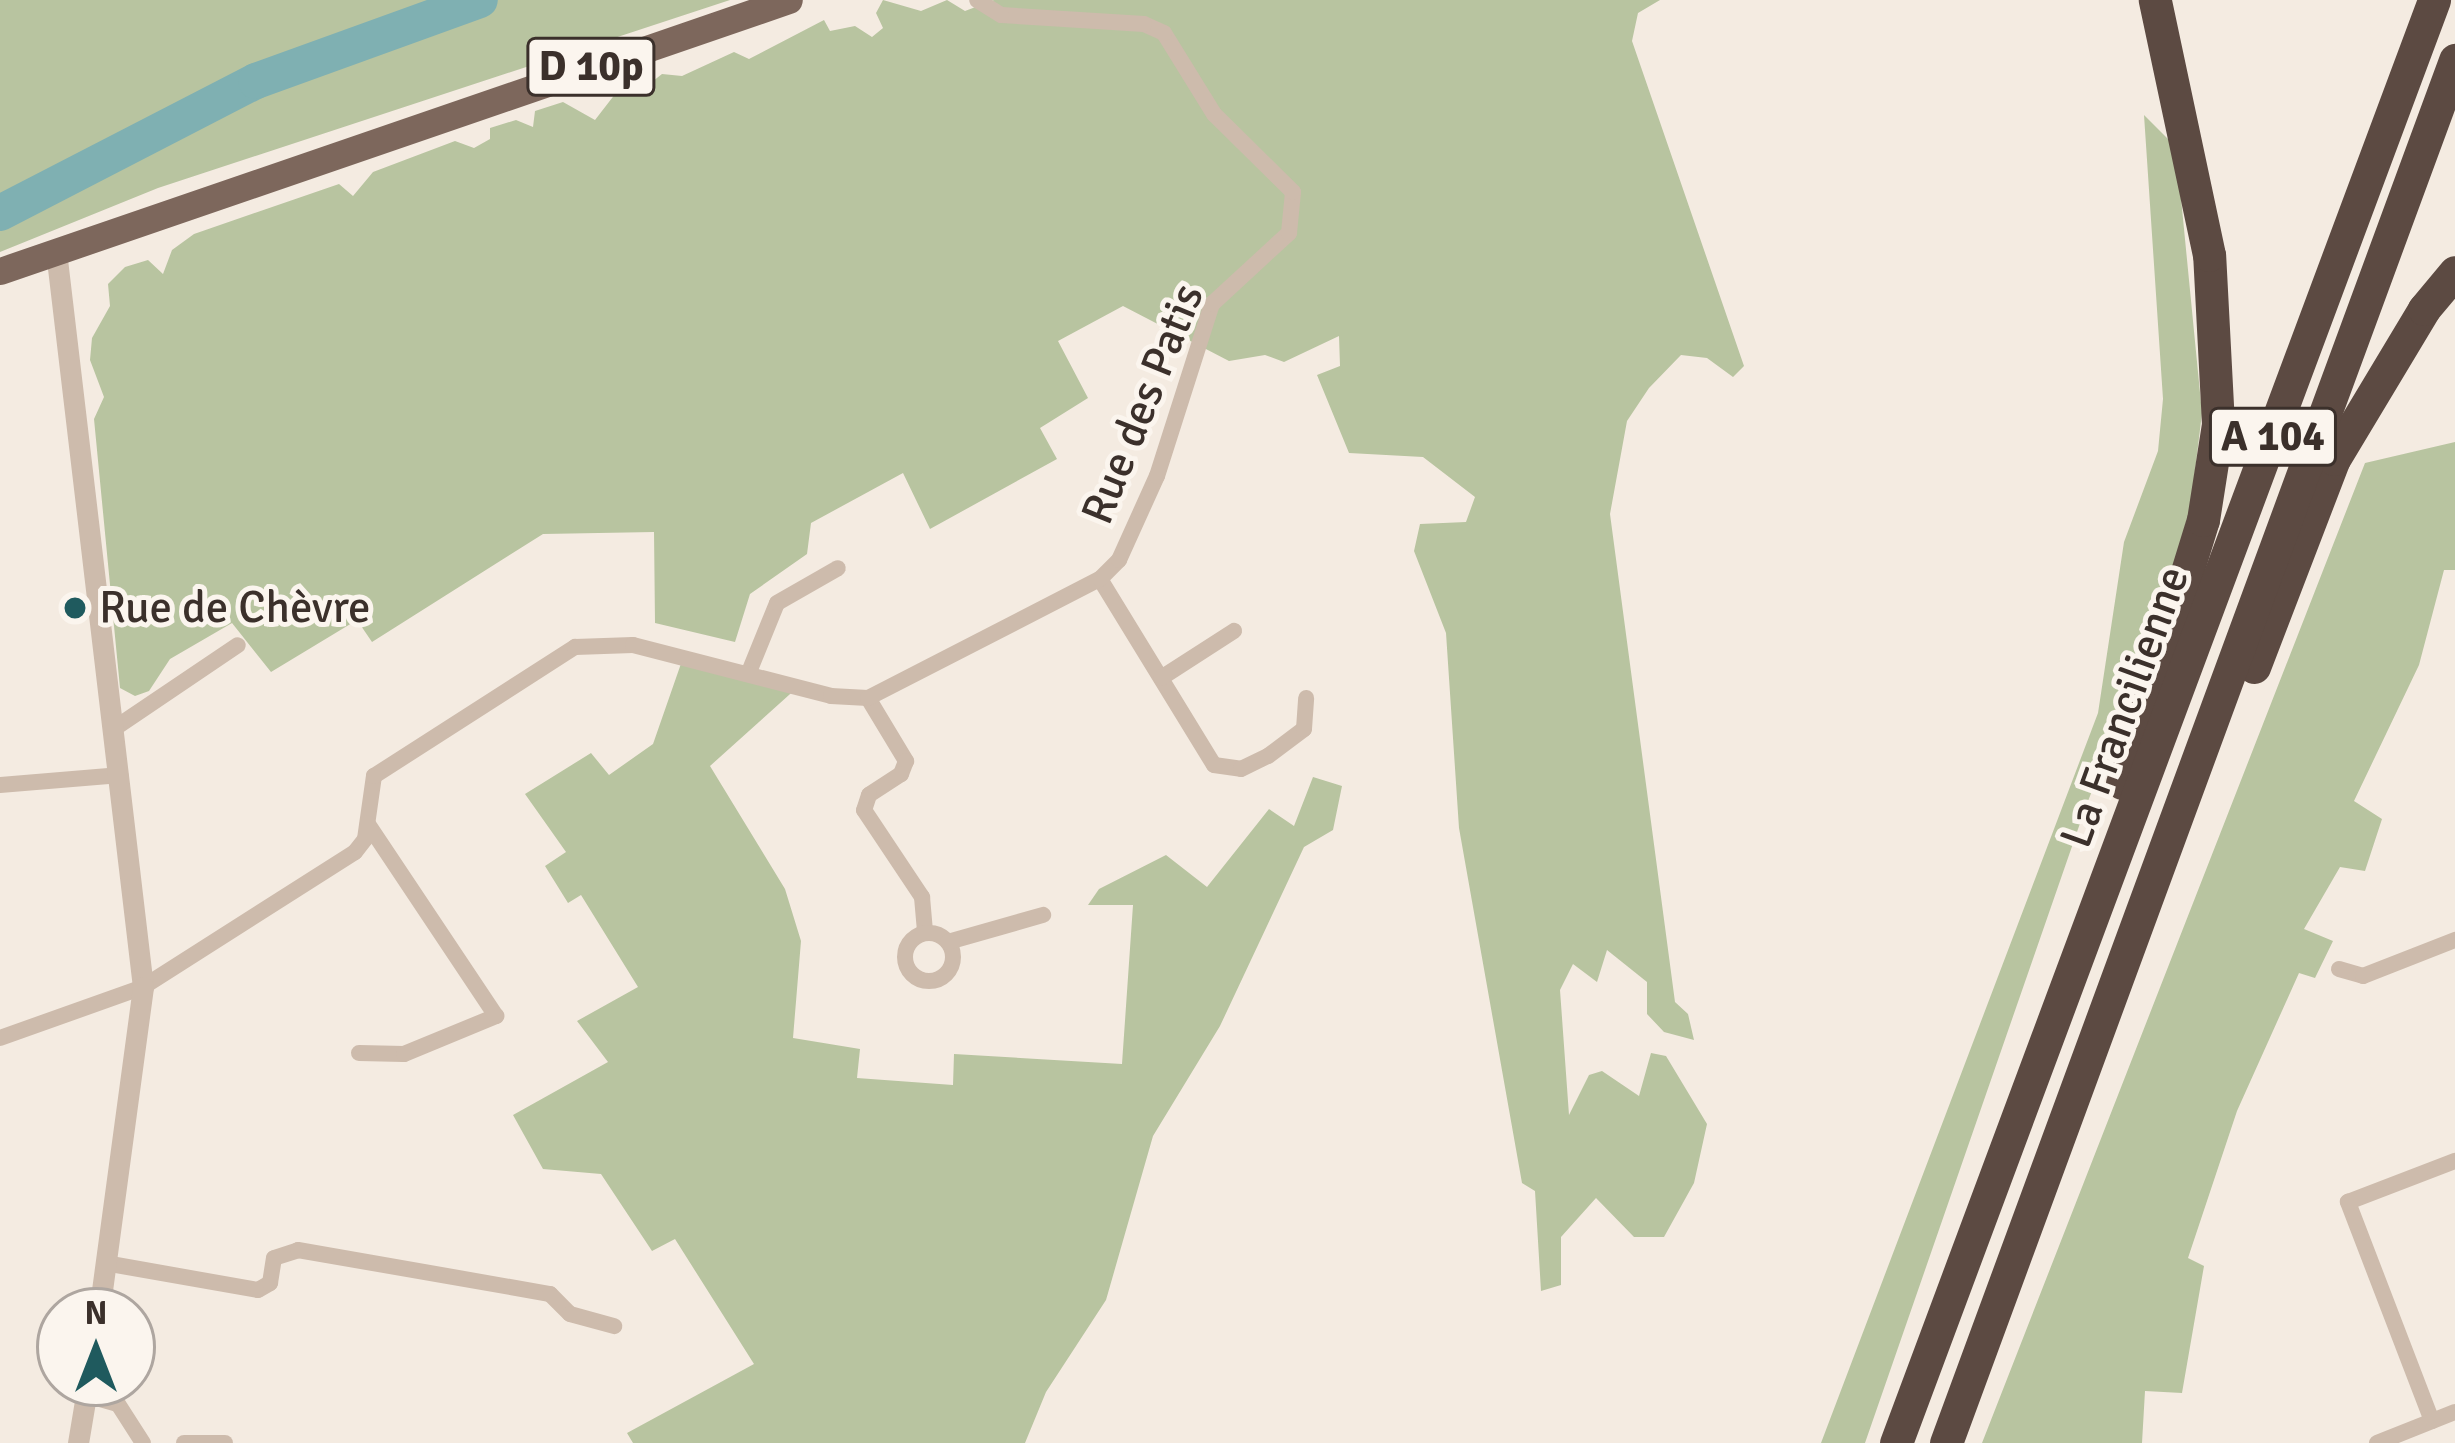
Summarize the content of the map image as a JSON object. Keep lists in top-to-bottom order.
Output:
{
  "streets": {
    "highway": ["A 104", "La Francilienne"],
    "main road": ["D 10p"],
    "street": ["Rue des Patis"]
  },
  "places": ["Rue de Chèvre"],
  "north": "top"
}
